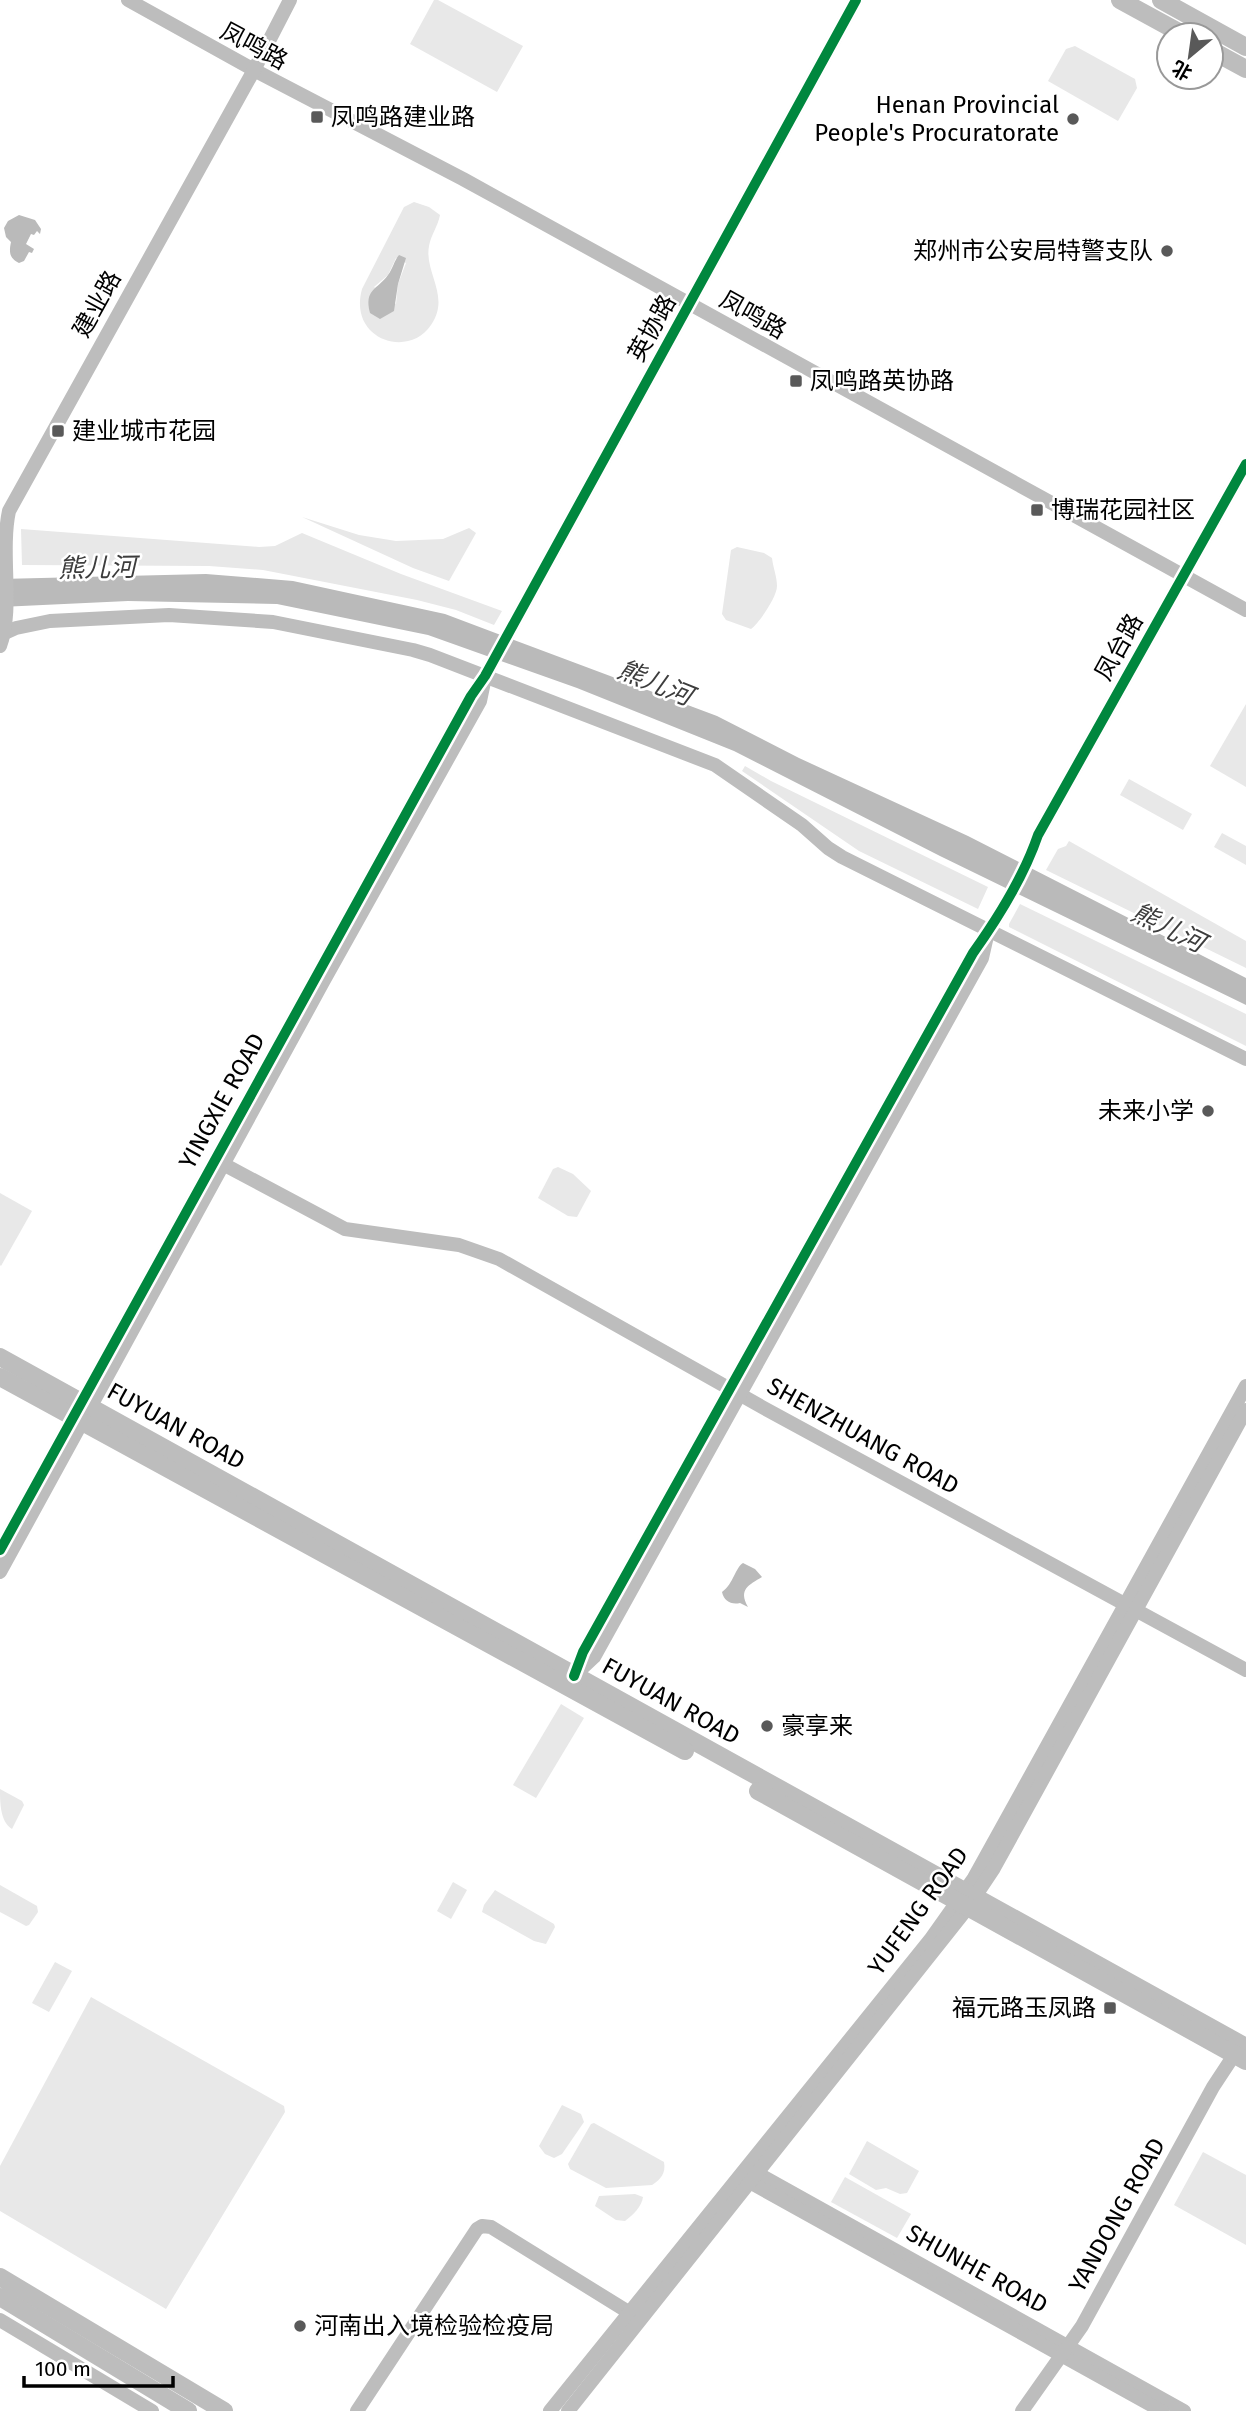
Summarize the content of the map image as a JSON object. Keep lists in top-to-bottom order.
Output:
{
  "streets": {
    "main road": ["FUYUAN ROAD"],
    "street": [
      "凤鸣路",
      "建业路",
      "英协路",
      "凤台路",
      "YINGXIE ROAD",
      "SHENZHUANG ROAD",
      "YUFENG ROAD",
      "YANDONG ROAD",
      "SHUNHE ROAD"
    ]
  },
  "crossings": [
    ["凤鸣路", "建业路"],
    ["凤鸣路", "英协路"],
    ["凤鸣路", "凤台路"],
    ["英协路", "YINGXIE ROAD"],
    ["凤台路", "FUYUAN ROAD"],
    ["凤台路", "SHENZHUANG ROAD"],
    ["YINGXIE ROAD", "FUYUAN ROAD"],
    ["YINGXIE ROAD", "SHENZHUANG ROAD"],
    ["FUYUAN ROAD", "YUFENG ROAD"],
    ["FUYUAN ROAD", "YANDONG ROAD"],
    ["SHENZHUANG ROAD", "YUFENG ROAD"],
    ["YUFENG ROAD", "SHUNHE ROAD"],
    ["YANDONG ROAD", "SHUNHE ROAD"]
  ],
  "water": ["熊儿河"],
  "places": {
    "transit": [
      "凤鸣路建业路",
      "凤鸣路英协路",
      "建业城市花园",
      "博瑞花园社区",
      "福元路玉凤路"
    ],
    "other": [
      "Henan Provincial People's Procuratorate",
      "郑州市公安局特警支队",
      "未来小学",
      "豪享来",
      "河南出入境检验检疫局"
    ]
  },
  "scale_bar": "100 m",
  "north": "bottom left"
}
